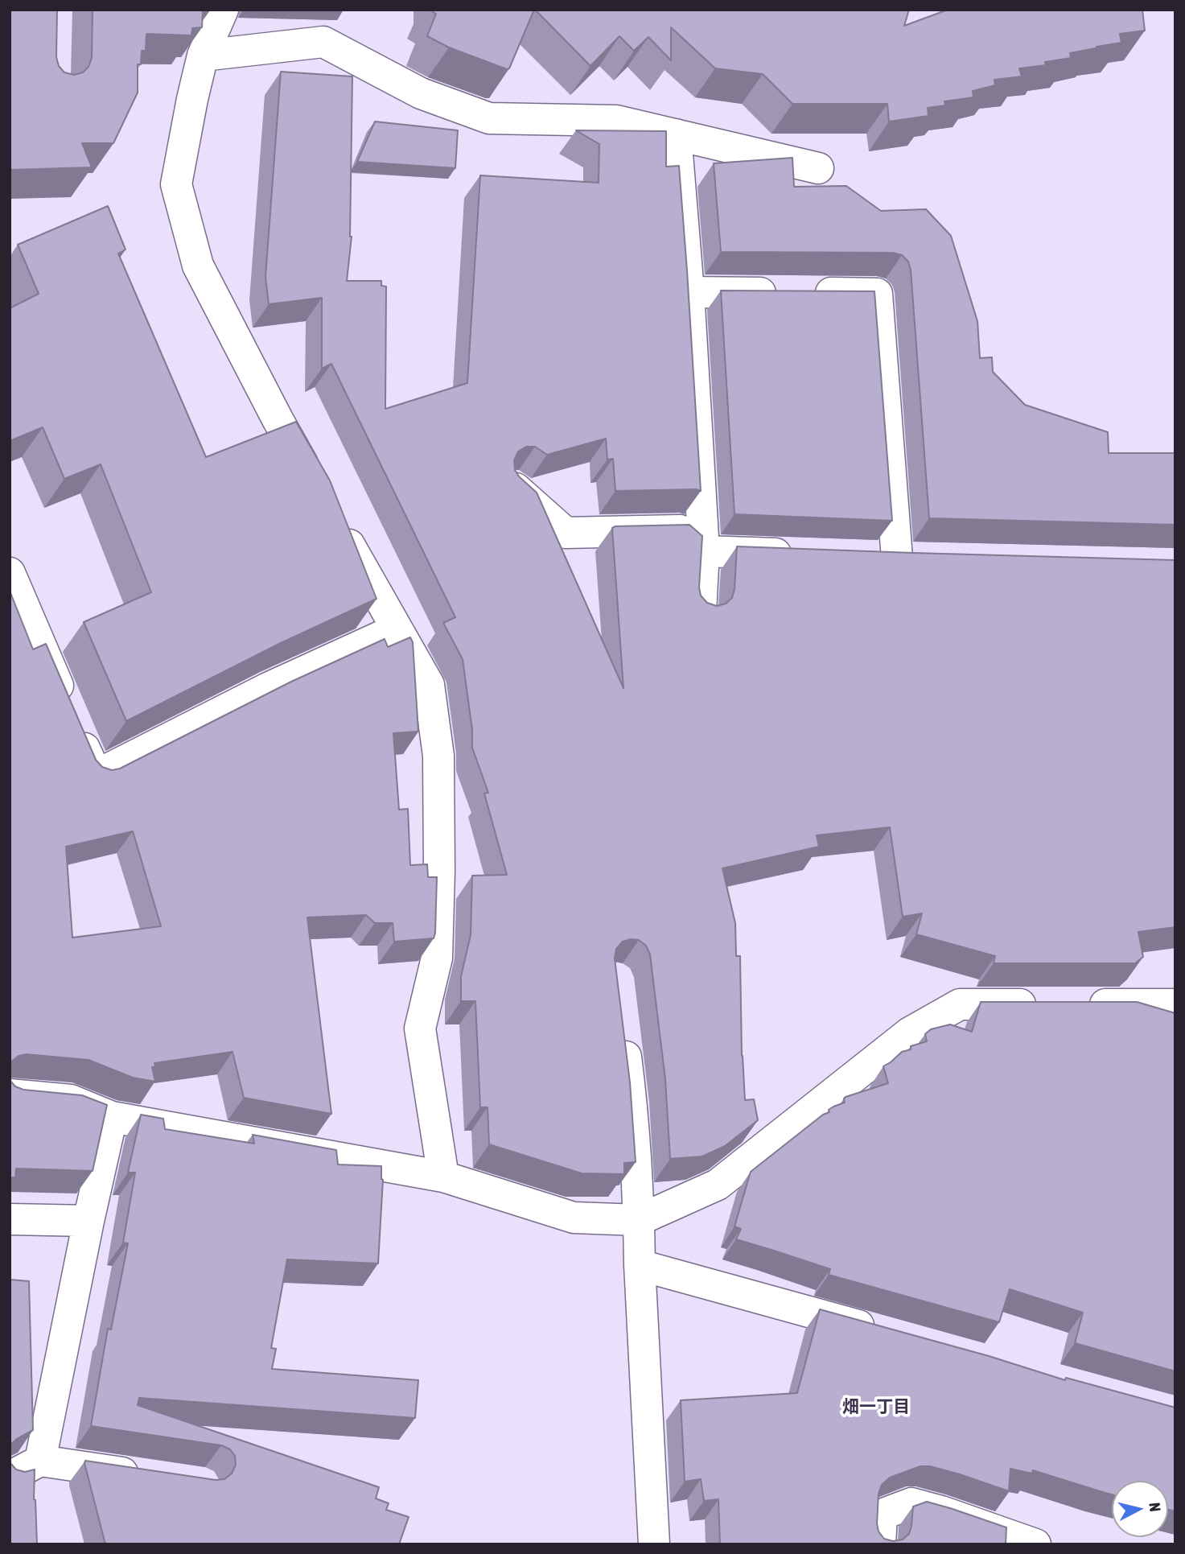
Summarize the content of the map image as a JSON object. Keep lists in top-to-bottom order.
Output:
{
  "districts": ["畑一丁目"],
  "north": "right"
}
